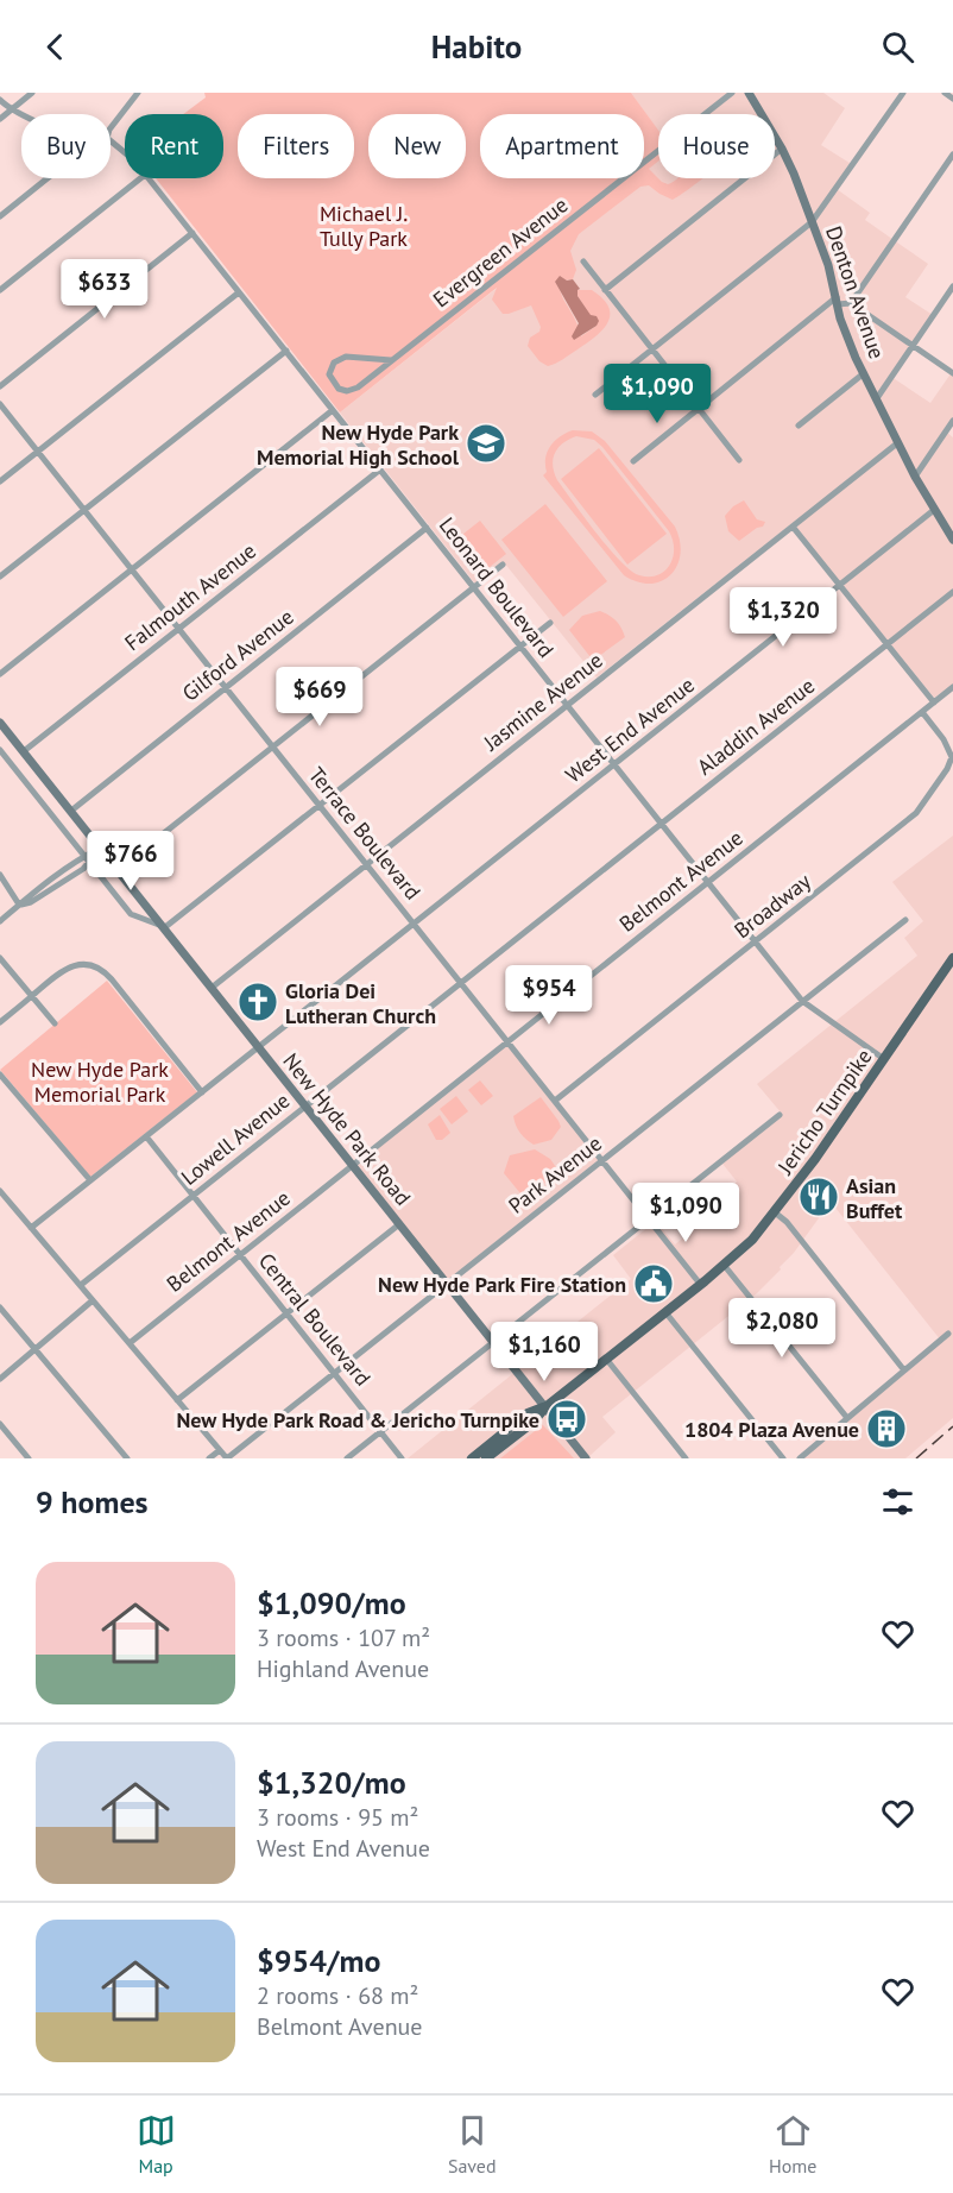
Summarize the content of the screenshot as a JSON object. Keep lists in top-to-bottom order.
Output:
{
  "streets": {
    "main road": ["Denton Avenue", "Jericho Turnpike", "New Hyde Park Road"],
    "street": [
      "Evergreen Avenue",
      "Leonard Boulevard",
      "Falmouth Avenue",
      "Gilford Avenue",
      "Jasmine Avenue",
      "Aladdin Avenue",
      "West End Avenue",
      "Terrace Boulevard",
      "Belmont Avenue",
      "Broadway",
      "Lowell Avenue",
      "Park Avenue",
      "Central Boulevard"
    ]
  },
  "crossings": [
    ["Denton Avenue", "Jasmine Avenue"],
    ["Denton Avenue", "West End Avenue"],
    ["Leonard Boulevard", "Falmouth Avenue"],
    ["Leonard Boulevard", "Gilford Avenue"],
    ["Leonard Boulevard", "Jasmine Avenue"],
    ["Leonard Boulevard", "Aladdin Avenue"],
    ["Leonard Boulevard", "West End Avenue"],
    ["Leonard Boulevard", "Belmont Avenue"],
    ["Leonard Boulevard", "Broadway"],
    ["Leonard Boulevard", "Jericho Turnpike"],
    ["Leonard Boulevard", "Park Avenue"],
    ["Falmouth Avenue", "Terrace Boulevard"],
    ["Falmouth Avenue", "New Hyde Park Road"],
    ["Gilford Avenue", "Terrace Boulevard"],
    ["Gilford Avenue", "New Hyde Park Road"],
    ["Jasmine Avenue", "Terrace Boulevard"],
    ["Jasmine Avenue", "New Hyde Park Road"],
    ["Aladdin Avenue", "Lowell Avenue"],
    ["West End Avenue", "Terrace Boulevard"],
    ["West End Avenue", "New Hyde Park Road"],
    ["West End Avenue", "Central Boulevard"],
    ["Terrace Boulevard", "Belmont Avenue"],
    ["Terrace Boulevard", "Broadway"],
    ["Terrace Boulevard", "Jericho Turnpike"],
    ["Terrace Boulevard", "Lowell Avenue"],
    ["Terrace Boulevard", "Park Avenue"],
    ["Belmont Avenue", "Broadway"],
    ["Belmont Avenue", "New Hyde Park Road"],
    ["Belmont Avenue", "Central Boulevard"],
    ["Jericho Turnpike", "New Hyde Park Road"],
    ["New Hyde Park Road", "Lowell Avenue"],
    ["New Hyde Park Road", "Park Avenue"],
    ["Lowell Avenue", "Central Boulevard"],
    ["Park Avenue", "Central Boulevard"]
  ],
  "parks": ["Michael J. Tully Park", "New Hyde Park Memorial Park"],
  "places": {
    "school or university": ["New Hyde Park Memorial High School"],
    "church": ["Gloria Dei Lutheran Church"],
    "restaurant": ["Asian Buffet"],
    "public building": ["New Hyde Park Fire Station"],
    "bus stop": ["New Hyde Park Road & Jericho Turnpike"],
    "building": ["1804 Plaza Avenue"]
  },
  "page": {
    "header": "Habito",
    "chip": [
      "Buy",
      "Rent",
      "Filters",
      "New",
      "Apartment",
      "House"
    ],
    "price": [
      "$633",
      "$1,090",
      "$1,320",
      "$669",
      "$766",
      "$954",
      "$1,090",
      "$2,080",
      "$1,160"
    ],
    "heading": "9 homes",
    "list": [
      {
        "name": "$1,090/mo",
        "note": "3 rooms · 107 m² · Highland Avenue"
      },
      {
        "name": "$1,320/mo",
        "note": "3 rooms · 95 m² · West End Avenue"
      },
      {
        "name": "$954/mo",
        "note": "2 rooms · 68 m² · Belmont Avenue"
      }
    ],
    "tabs": ["Map", "Saved", "Home"]
  }
}
